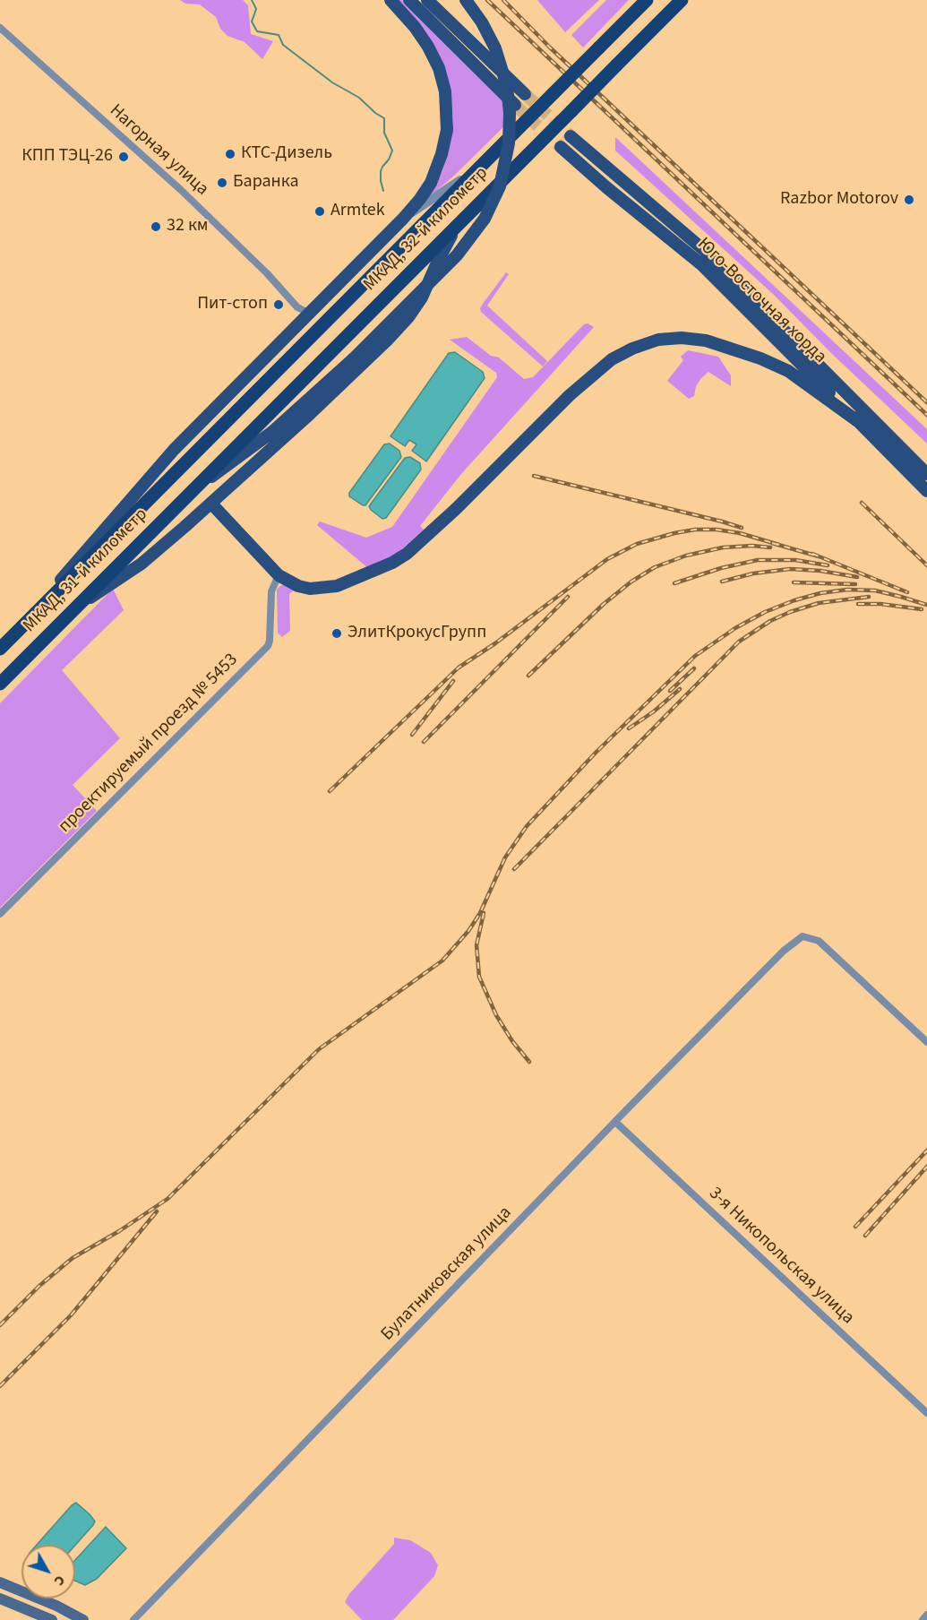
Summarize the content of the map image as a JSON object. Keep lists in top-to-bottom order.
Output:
{
  "streets": {
    "highway": ["МКАД, 32-й километр", "МКАД, 31-й километр"],
    "main road": ["Юго-Восточная хорда"],
    "street": [
      "Нагорная улица",
      "проектируемый проезд № 5453",
      "3-я Никопольская улица",
      "Булатниковская улица"
    ]
  },
  "crossings": [
    ["МКАД, 32-й километр", "МКАД, 31-й километр"],
    ["3-я Никопольская улица", "Булатниковская улица"]
  ],
  "places": [
    "КТС-Дизель",
    "КПП ТЭЦ-26",
    "Баранка",
    "Razbor Motorov",
    "Armtek",
    "32 км",
    "Пит-стоп",
    "ЭлитКрокусГрупп"
  ],
  "north": "bottom right"
}
